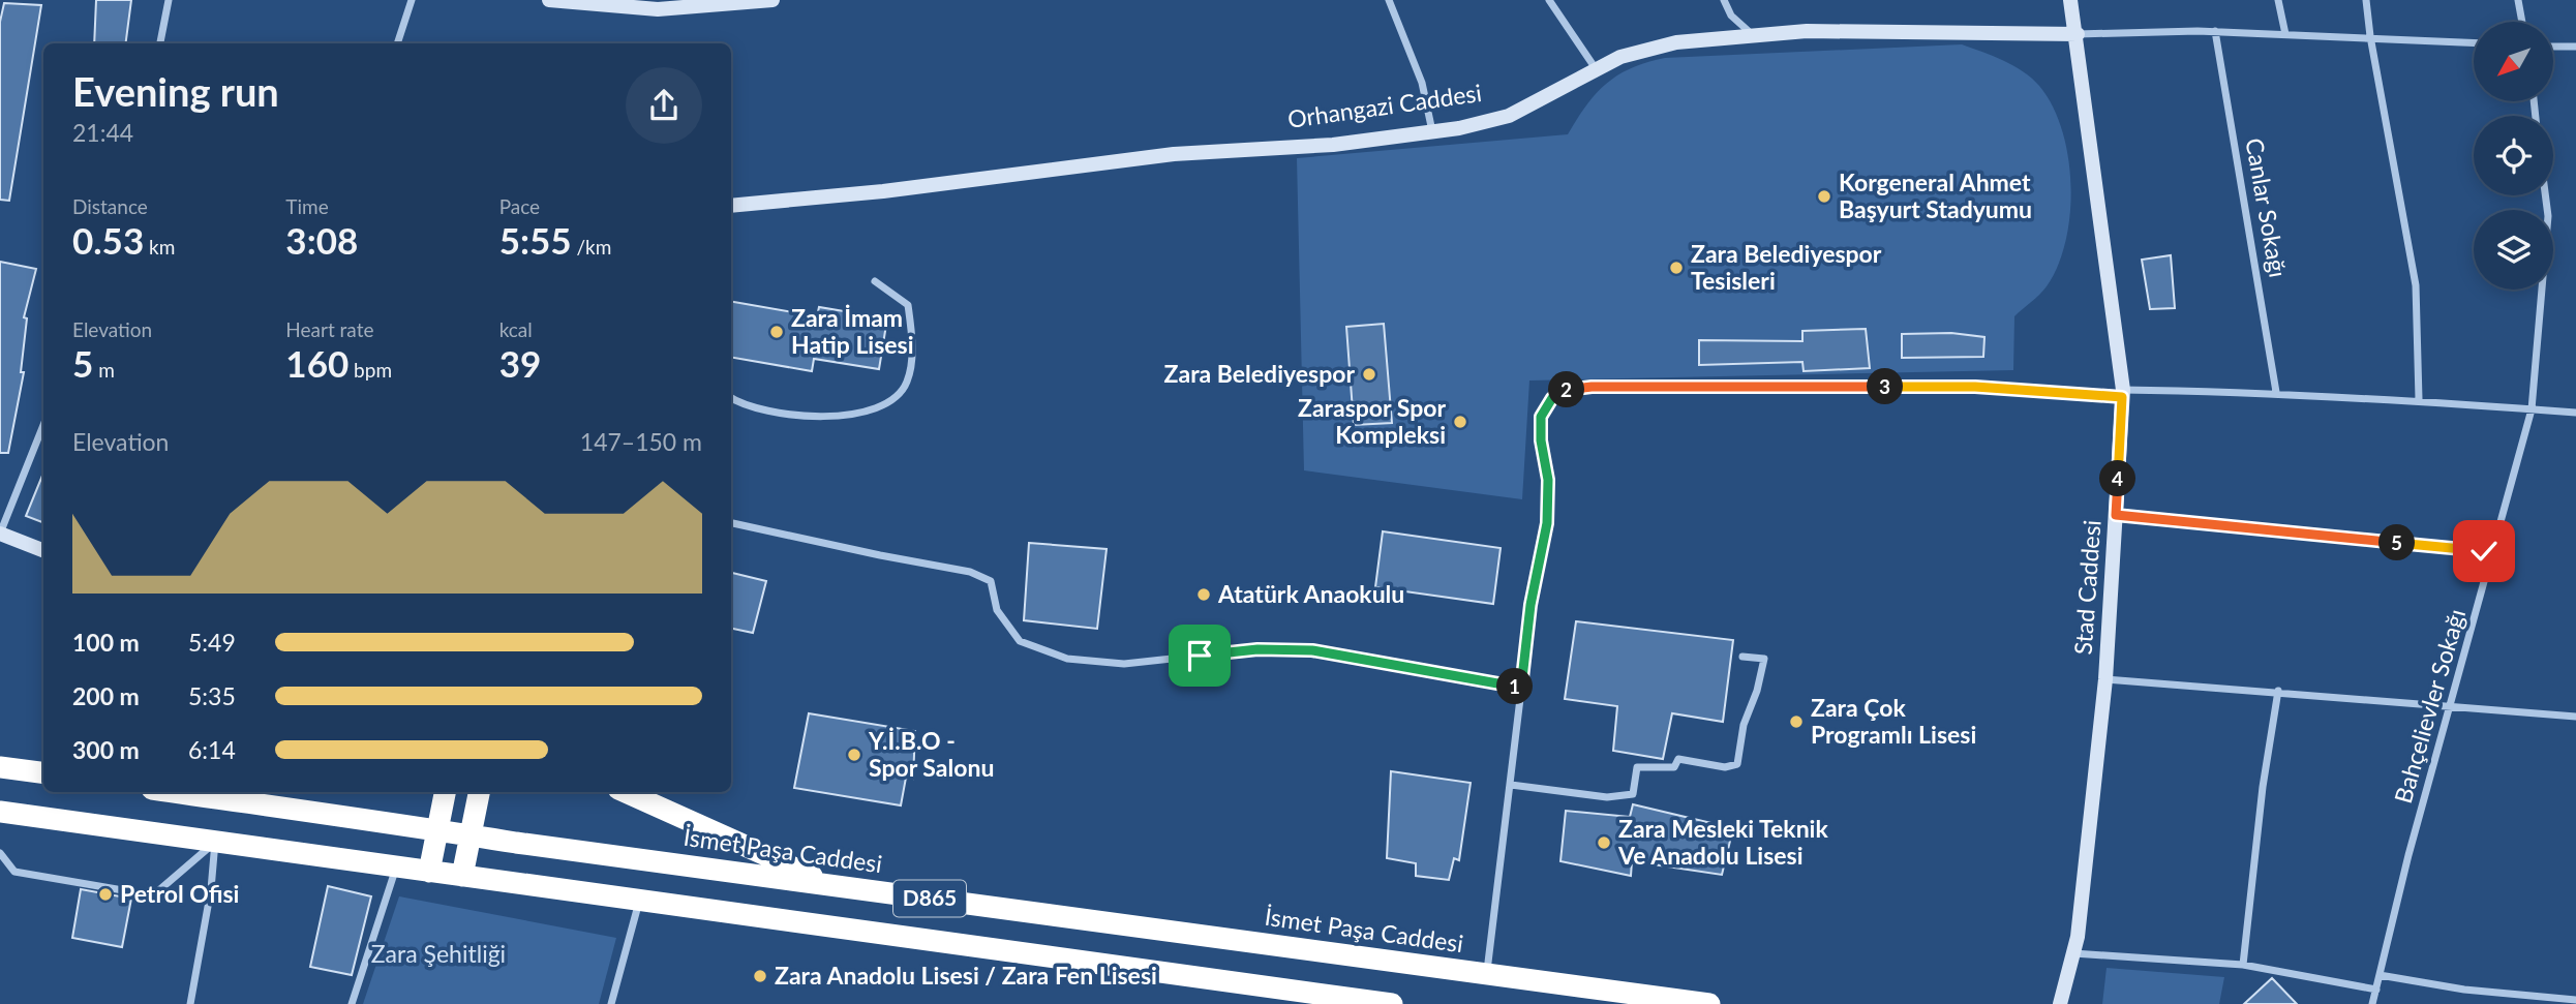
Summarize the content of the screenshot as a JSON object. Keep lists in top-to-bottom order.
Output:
{
  "streets": {
    "highway": ["İsmet Paşa Caddesi", "D865"],
    "street": [
      "Orhangazi Caddesi",
      "Canlar Sokağı",
      "Stad Caddesi",
      "Bahçelievler Sokağı"
    ]
  },
  "crossings": [
    ["Orhangazi Caddesi", "Stad Caddesi"]
  ],
  "parks": ["Zara Şehitliği"],
  "places": [
    "Korgeneral Ahmet Başyurt Stadyumu",
    "Zara Belediyespor Tesisleri",
    "Zara İmam Hatip Lisesi",
    "Zara Belediyespor",
    "Zaraspor Spor Kompleksi",
    "Atatürk Anaokulu",
    "Zara Çok Programlı Lisesi",
    "Y.İ.B.O - Spor Salonu",
    "Zara Mesleki Teknik Ve Anadolu Lisesi",
    "Petrol Ofisi",
    "Zara Anadolu Lisesi / Zara Fen Lisesi"
  ],
  "north": "bottom left",
  "page": {
    "heading": ["Evening run", "21:44"],
    "stats": [
      ["Distance", "0.53 km"],
      ["Time", "3:08"],
      ["Pace", "5:55 /km"],
      ["Elevation", "5 m"],
      ["Heart rate", "160 bpm"],
      ["kcal", "39"]
    ],
    "pins": [
      "3",
      "2",
      "4",
      "5",
      "1"
    ],
    "chart": ["Elevation", "147–150 m"],
    "list": [
      {
        "name": "100 m",
        "note": "5:49"
      },
      {
        "name": "200 m",
        "note": "5:35"
      },
      {
        "name": "300 m",
        "note": "6:14"
      }
    ]
  }
}
